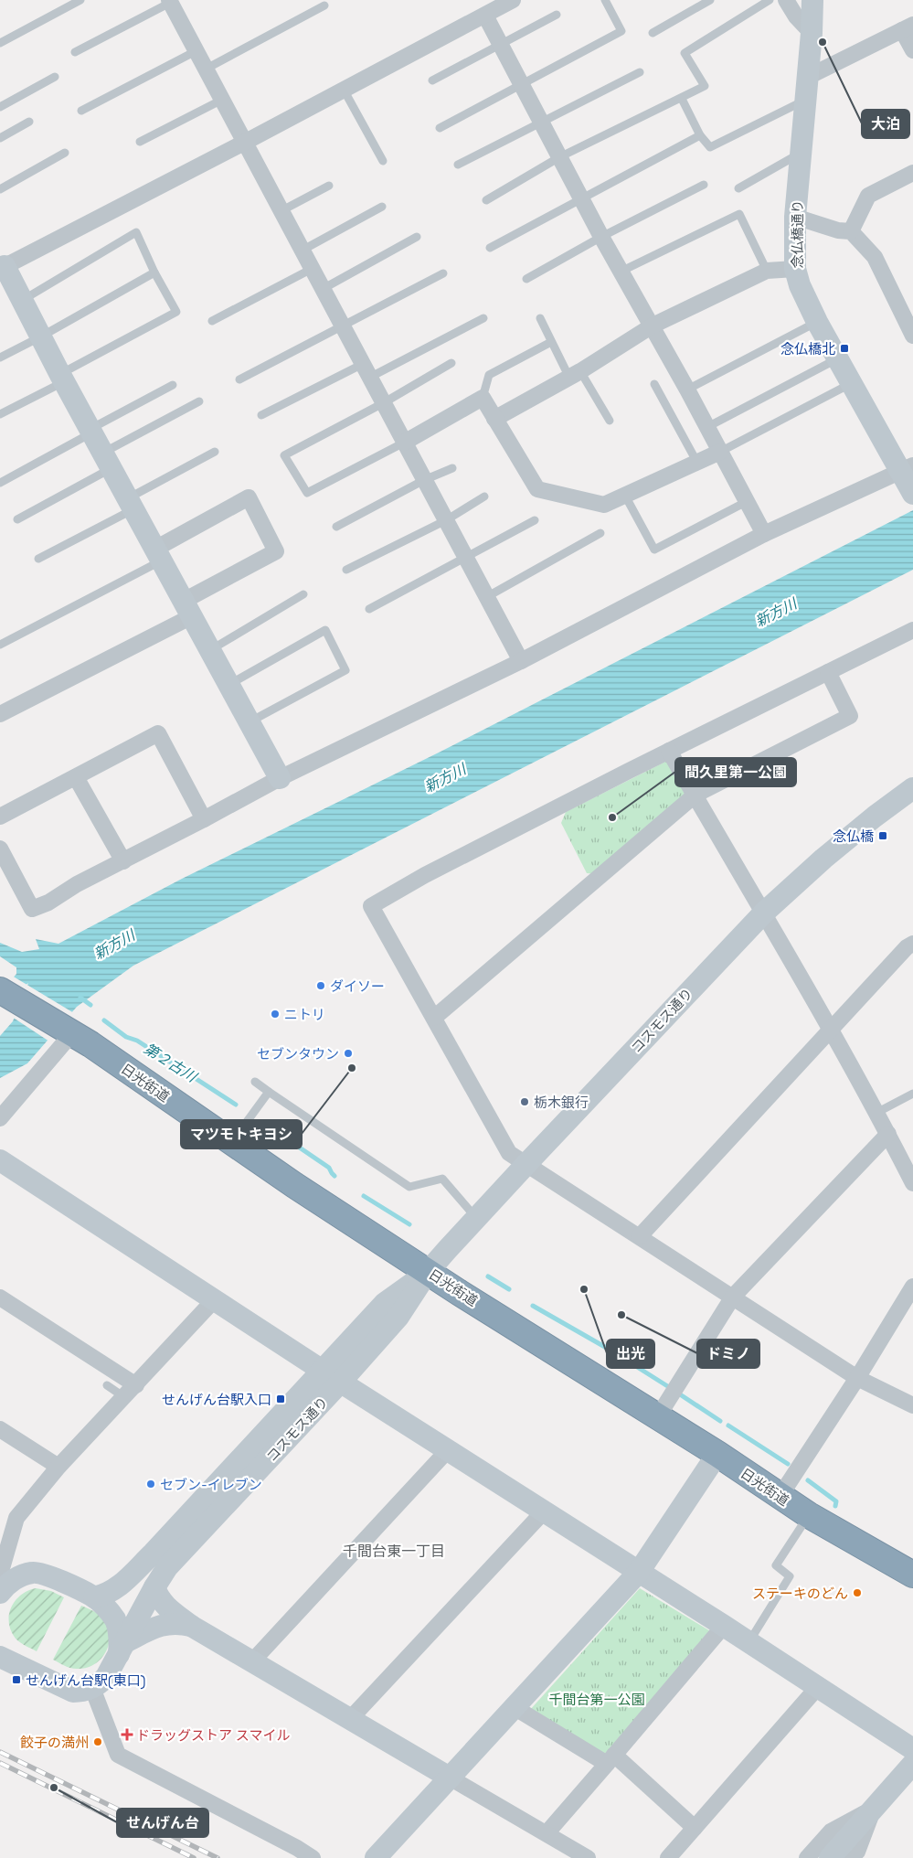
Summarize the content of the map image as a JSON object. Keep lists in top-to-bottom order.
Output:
{
  "streets": {
    "highway": ["日光街道"],
    "street": ["念仏橋通り", "コスモス通り"]
  },
  "crossings": [
    ["コスモス通り", "日光街道"]
  ],
  "districts": ["千間台東一丁目"],
  "water": ["新方川", "第２古川"],
  "parks": ["千間台第一公園"],
  "places": {
    "other": [
      "大泊",
      "間久里第一公園",
      "ダイソー",
      "ニトリ",
      "セブンタウン",
      "マツモトキヨシ",
      "栃木銀行",
      "出光",
      "ドミノ",
      "セブン-イレブン",
      "ステーキのどん",
      "餃子の満州",
      "せんげん台"
    ],
    "transit": [
      "念仏橋北",
      "念仏橋",
      "せんげん台駅入口",
      "せんげん台駅(東口)"
    ],
    "health": ["ドラッグストア スマイル"]
  }
}
